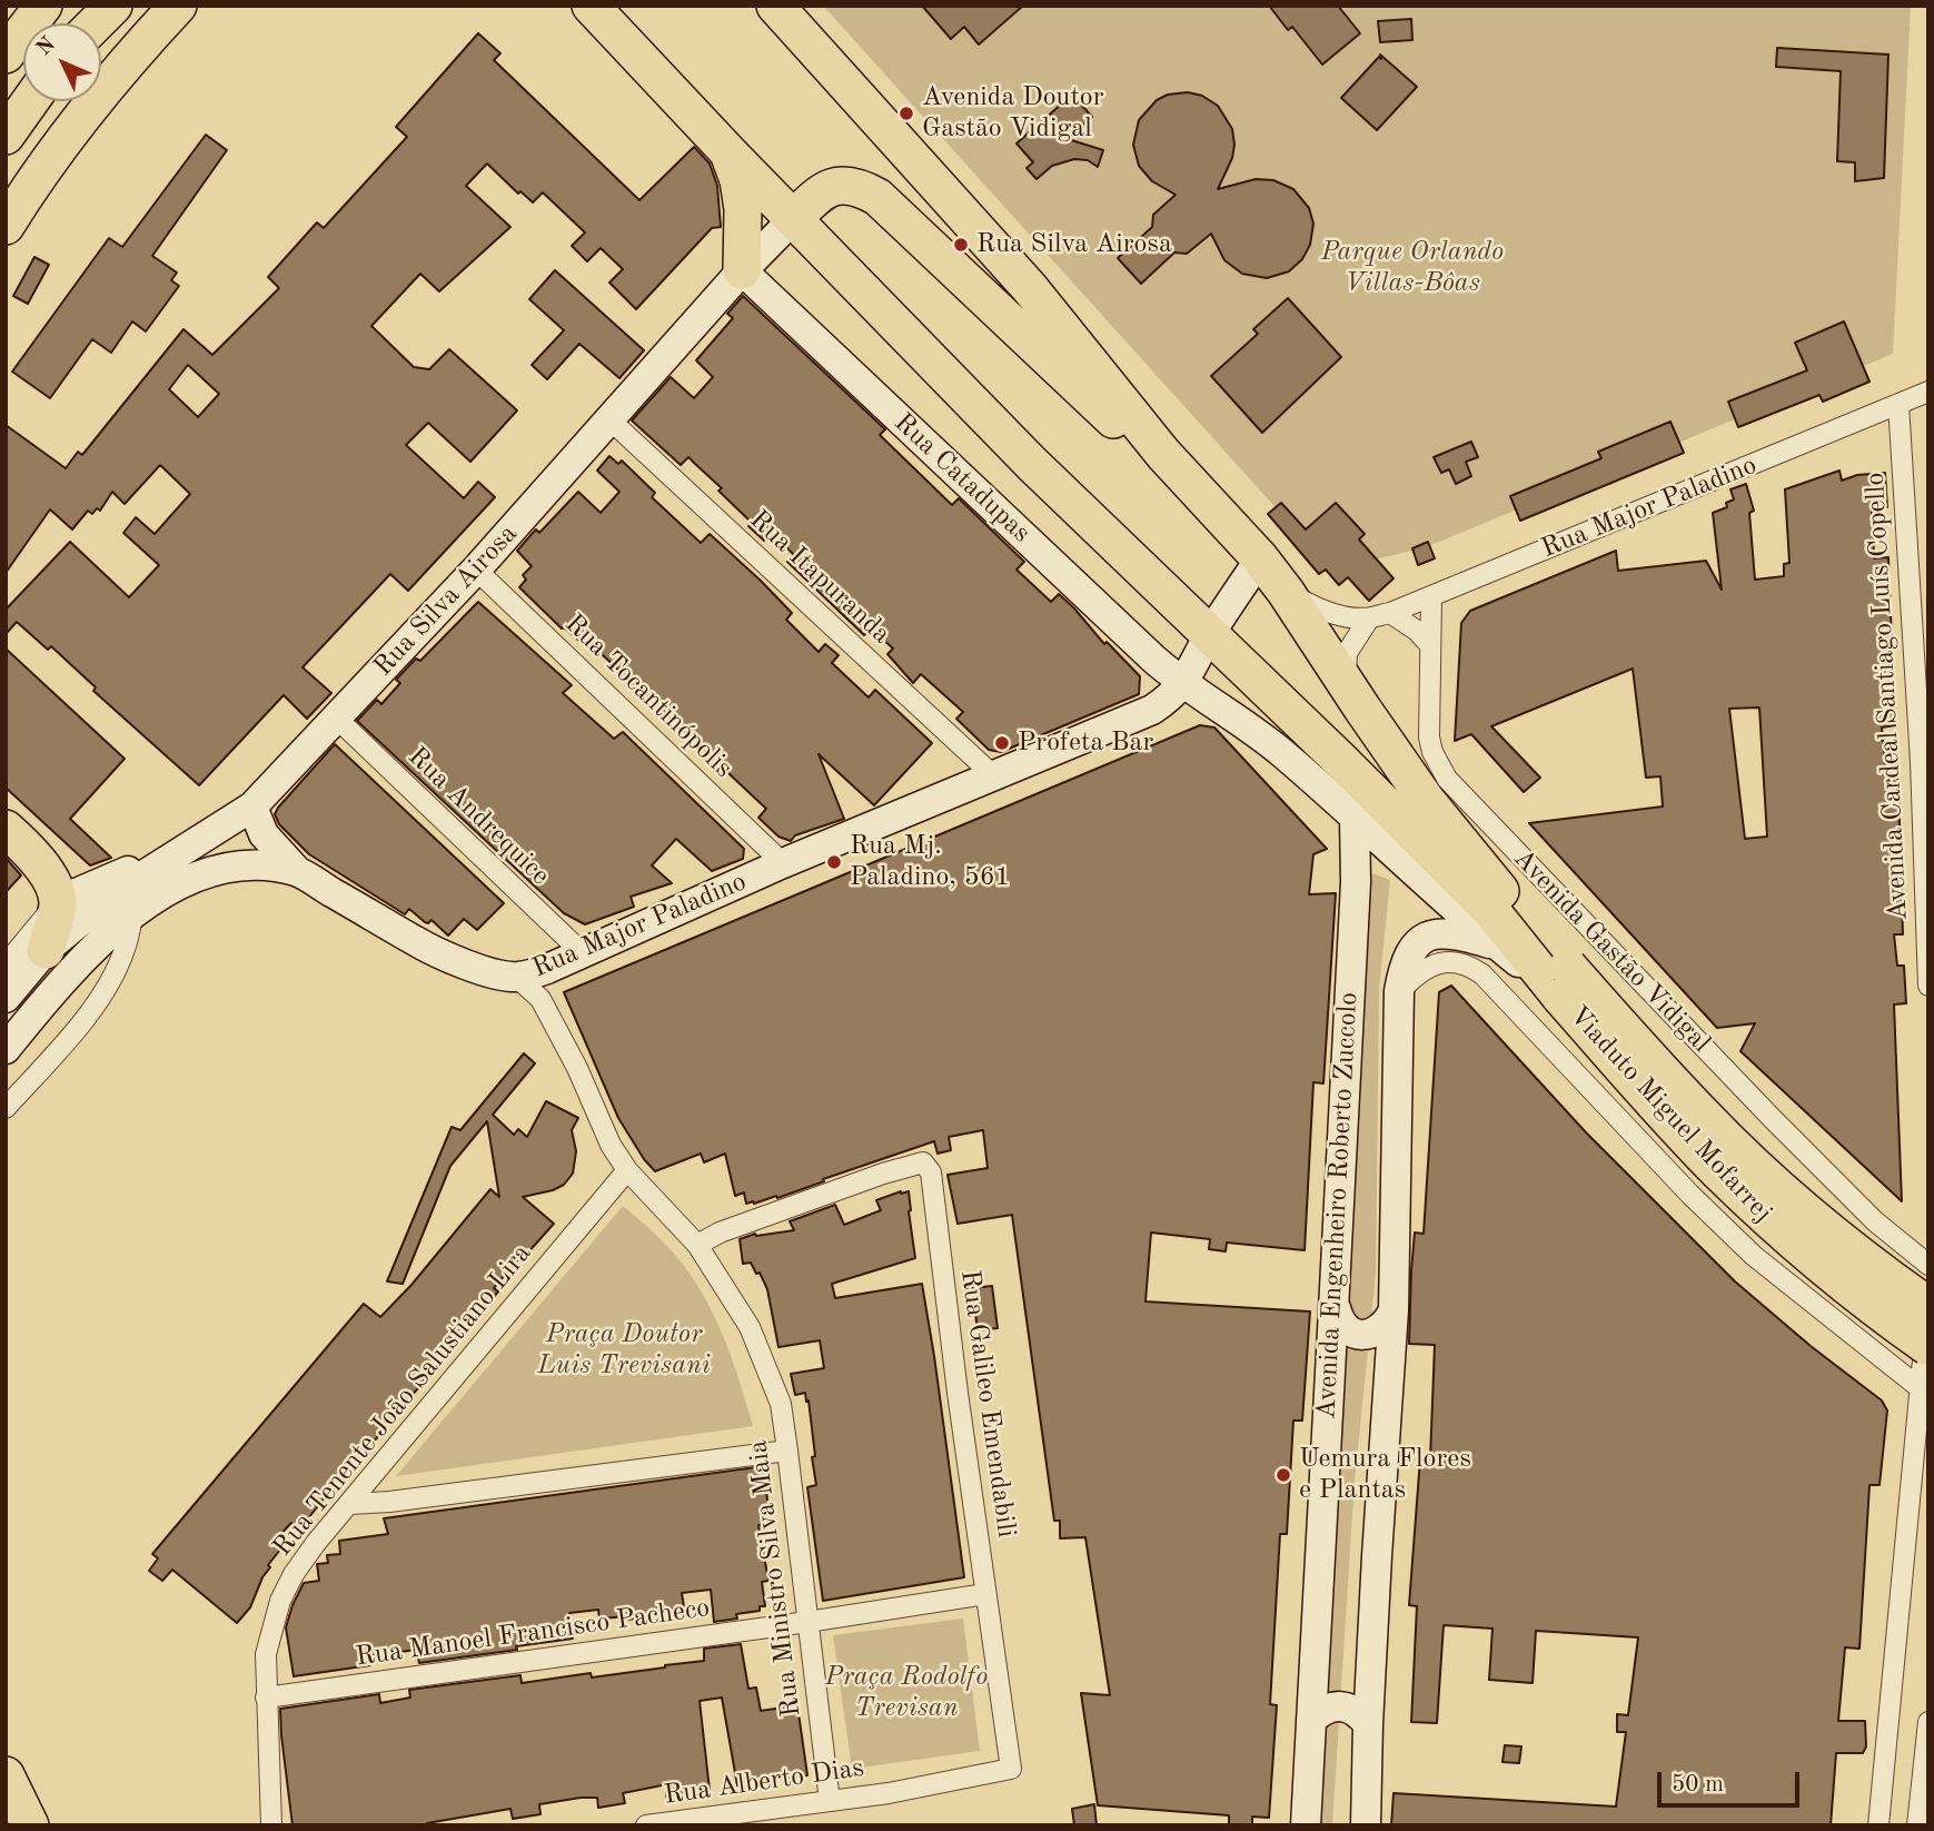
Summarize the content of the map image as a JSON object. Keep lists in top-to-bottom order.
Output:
{
  "streets": {
    "highway": ["Avenida Gastão Vidigal", "Viaduto Miguel Mofarrej"],
    "street": [
      "Rua Catadupas",
      "Rua Major Paladino",
      "Rua Itapuranda",
      "Rua Silva Airosa",
      "Rua Tocantinópolis",
      "Avenida Cardeal Santiago Luís Copello",
      "Rua Andrequice",
      "Avenida Engenheiro Roberto Zuccolo",
      "Rua Tenente João Salustiano Lira",
      "Rua Galileo Emendabili",
      "Rua Ministro Silva Maia",
      "Rua Manoel Francisco Pacheco",
      "Rua Alberto Dias"
    ]
  },
  "crossings": [
    ["Rua Catadupas", "Rua Major Paladino"],
    ["Rua Catadupas", "Rua Silva Airosa"],
    ["Rua Major Paladino", "Rua Itapuranda"],
    ["Rua Major Paladino", "Rua Tocantinópolis"],
    ["Rua Major Paladino", "Avenida Cardeal Santiago Luís Copello"],
    ["Rua Major Paladino", "Rua Andrequice"],
    ["Rua Major Paladino", "Avenida Gastão Vidigal"],
    ["Rua Major Paladino", "Rua Ministro Silva Maia"],
    ["Rua Itapuranda", "Rua Silva Airosa"],
    ["Rua Silva Airosa", "Rua Tocantinópolis"],
    ["Rua Silva Airosa", "Rua Andrequice"],
    ["Avenida Gastão Vidigal", "Viaduto Miguel Mofarrej"],
    ["Rua Tenente João Salustiano Lira", "Rua Ministro Silva Maia"],
    ["Rua Tenente João Salustiano Lira", "Rua Manoel Francisco Pacheco"],
    ["Rua Galileo Emendabili", "Rua Ministro Silva Maia"],
    ["Rua Galileo Emendabili", "Rua Manoel Francisco Pacheco"],
    ["Rua Galileo Emendabili", "Rua Alberto Dias"],
    ["Rua Ministro Silva Maia", "Rua Manoel Francisco Pacheco"],
    ["Rua Ministro Silva Maia", "Rua Alberto Dias"]
  ],
  "parks": ["Parque Orlando Villas-Bôas", "Praça Doutor Luis Trevisani", "Praça Rodolfo Trevisan"],
  "places": [
    "Avenida Doutor Gastão Vidigal",
    "Rua Silva Airosa",
    "Profeta Bar",
    "Rua Mj. Paladino, 561",
    "Uemura Flores e Plantas"
  ],
  "scale_bar": "50 m",
  "north": "top left"
}
